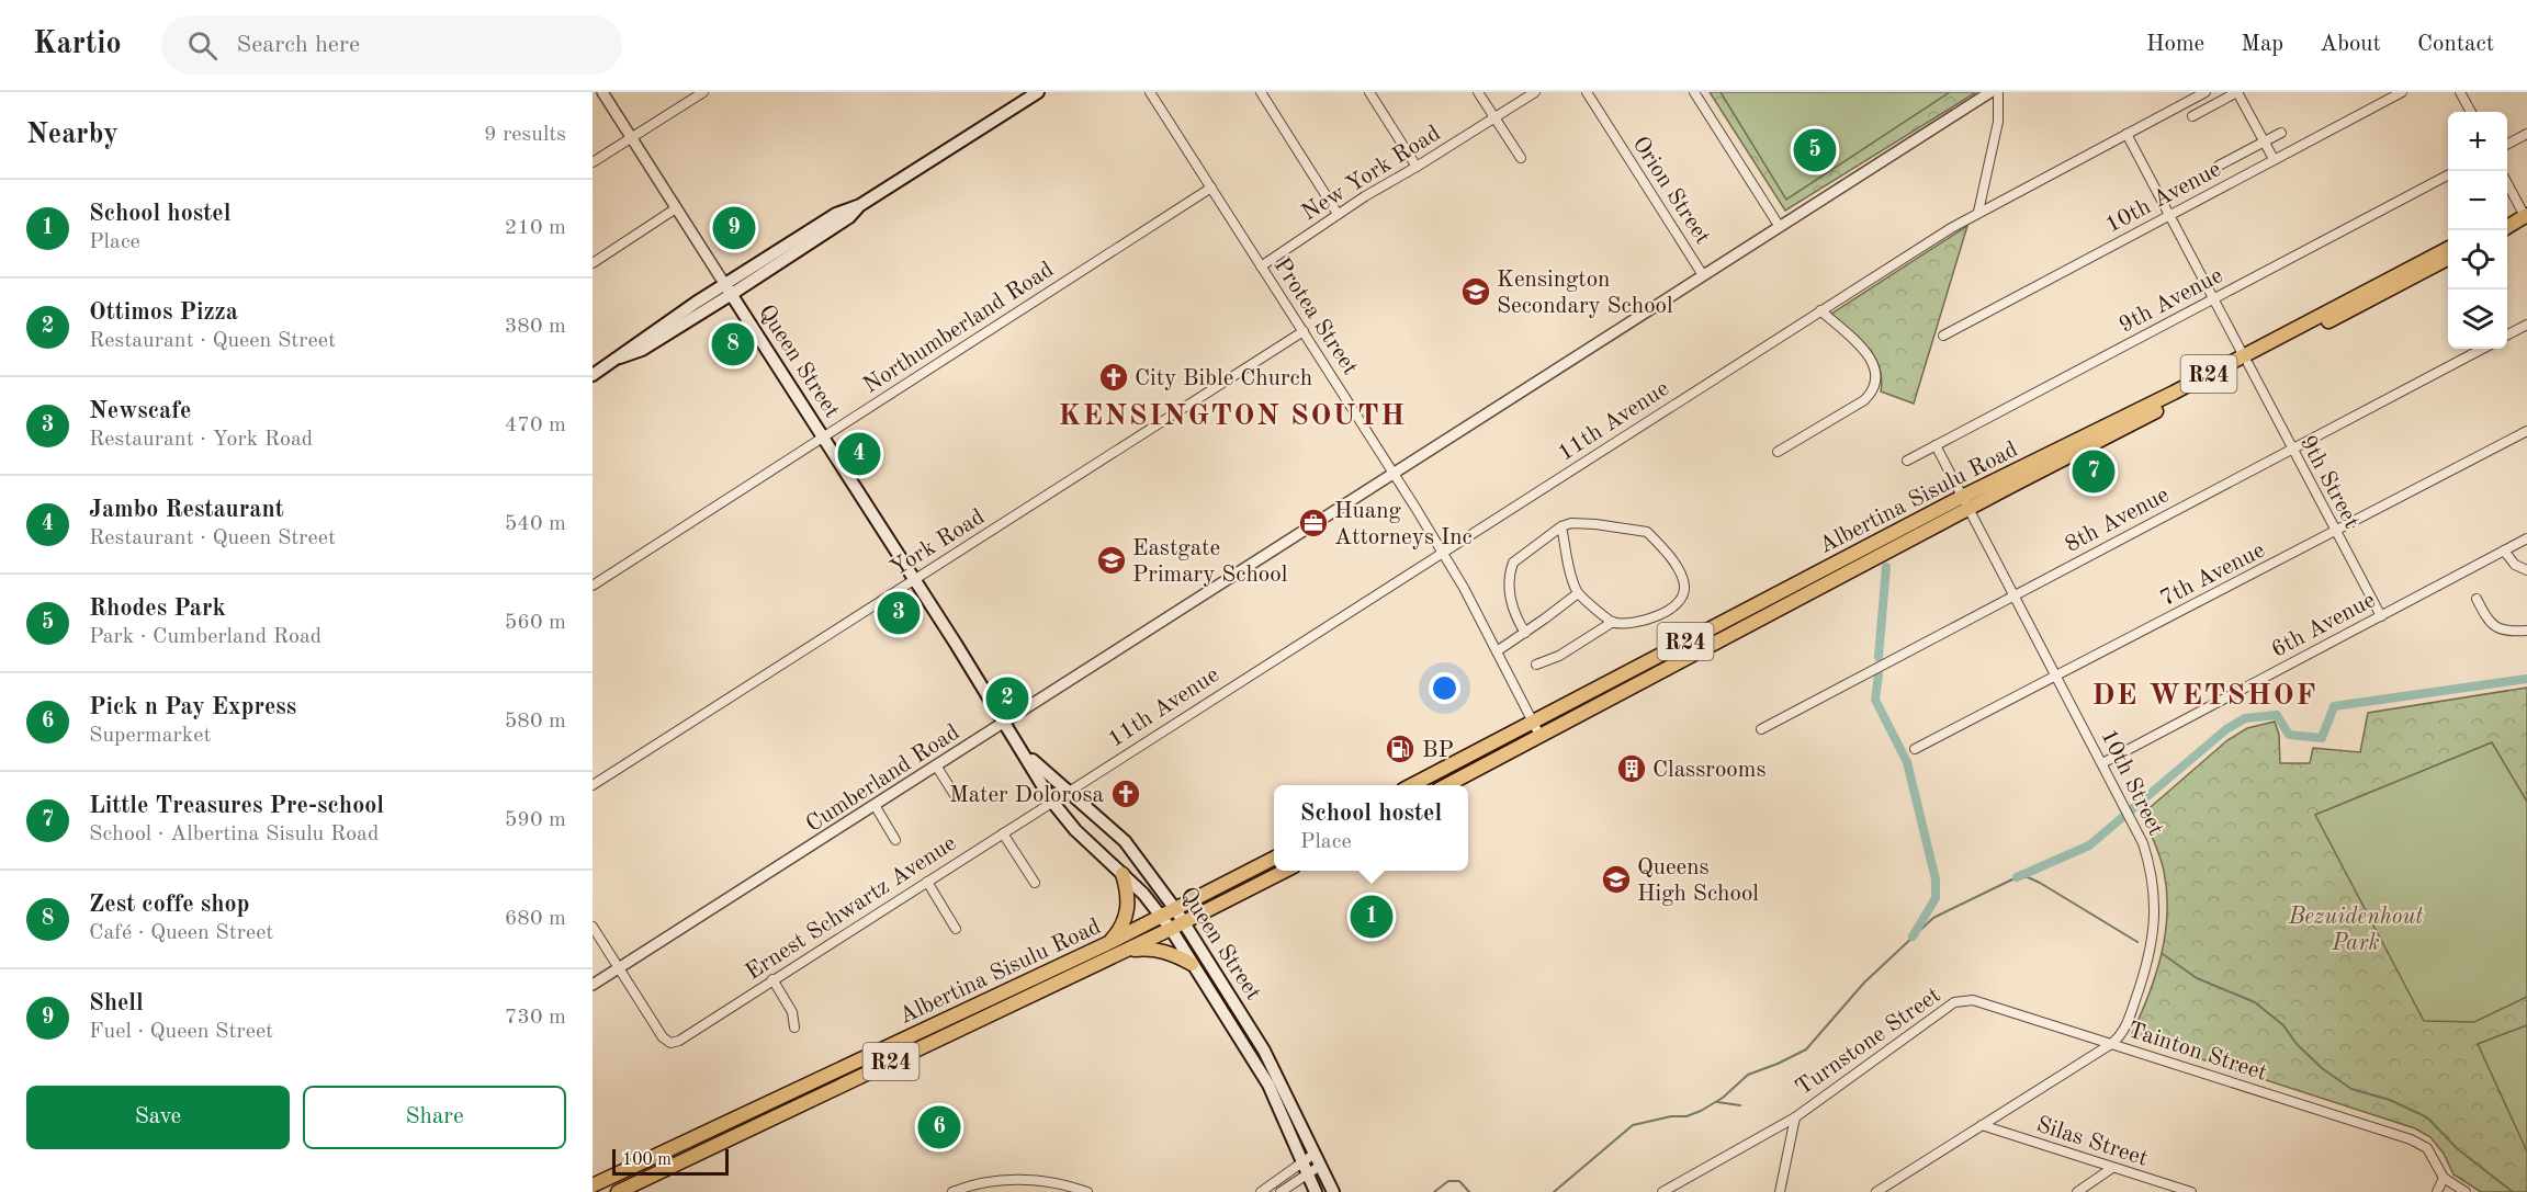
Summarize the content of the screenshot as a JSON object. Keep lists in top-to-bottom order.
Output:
{
  "streets": {
    "main road": ["Queen Street", "R24", "Albertina Sisulu Road"],
    "street": [
      "New York Road",
      "Orion Street",
      "10th Avenue",
      "9th Avenue",
      "Protea Street",
      "Northumberland Road",
      "11th Avenue",
      "9th Street",
      "8th Avenue",
      "York Road",
      "7th Avenue",
      "6th Avenue",
      "Cumberland Road",
      "10th Street",
      "Ernest Schwartz Avenue",
      "Turnstone Street",
      "Tainton Street",
      "Silas Street"
    ]
  },
  "crossings": [
    ["New York Road", "Protea Street"],
    ["Orion Street", "Cumberland Road"],
    ["10th Avenue", "9th Street"],
    ["9th Avenue", "9th Street"],
    ["9th Avenue", "10th Street"],
    ["Protea Street", "Northumberland Road"],
    ["Protea Street", "11th Avenue"],
    ["Protea Street", "Albertina Sisulu Road"],
    ["Protea Street", "York Road"],
    ["Protea Street", "Cumberland Road"],
    ["Northumberland Road", "Queen Street"],
    ["Queen Street", "11th Avenue"],
    ["Queen Street", "Albertina Sisulu Road"],
    ["Queen Street", "York Road"],
    ["Queen Street", "Cumberland Road"],
    ["Queen Street", "Ernest Schwartz Avenue"],
    ["11th Avenue", "9th Street"],
    ["11th Avenue", "Ernest Schwartz Avenue"],
    ["9th Street", "Albertina Sisulu Road"],
    ["9th Street", "8th Avenue"],
    ["9th Street", "7th Avenue"],
    ["9th Street", "6th Avenue"],
    ["Albertina Sisulu Road", "10th Street"],
    ["8th Avenue", "10th Street"],
    ["7th Avenue", "10th Street"],
    ["6th Avenue", "10th Street"],
    ["Cumberland Road", "Ernest Schwartz Avenue"],
    ["10th Street", "Turnstone Street"],
    ["10th Street", "Tainton Street"],
    ["Turnstone Street", "Tainton Street"],
    ["Tainton Street", "Silas Street"]
  ],
  "districts": ["KENSINGTON SOUTH", "DE WETSHOF"],
  "parks": ["Bezuidenhout Park"],
  "places": {
    "school or university": ["Kensington Secondary School", "Eastgate Primary School", "Queens High School"],
    "church": ["City Bible Church", "Mater Dolorosa"],
    "office": ["Huang Attorneys Inc"],
    "fuel station": ["BP"],
    "building": ["Classrooms"]
  },
  "scale_bar": "100 m",
  "page": {
    "header": "Kartio",
    "search": "Search here",
    "nav": [
      "Home",
      "Map",
      "About",
      "Contact"
    ],
    "heading": ["Nearby", "9 results"],
    "map_buttons": ["+", "−"],
    "pins": [
      "5",
      "9",
      "8",
      "4",
      "7",
      "3",
      "2",
      "1",
      "6"
    ],
    "list": [
      {
        "mark": "1",
        "name": "School hostel",
        "note": "Place",
        "value": "210 m"
      },
      {
        "mark": "2",
        "name": "Ottimos Pizza",
        "note": "Restaurant · Queen Street",
        "value": "380 m"
      },
      {
        "mark": "3",
        "name": "Newscafe",
        "note": "Restaurant · York Road",
        "value": "470 m"
      },
      {
        "mark": "4",
        "name": "Jambo Restaurant",
        "note": "Restaurant · Queen Street",
        "value": "540 m"
      },
      {
        "mark": "5",
        "name": "Rhodes Park",
        "note": "Park · Cumberland Road",
        "value": "560 m"
      },
      {
        "mark": "6",
        "name": "Pick n Pay Express",
        "note": "Supermarket",
        "value": "580 m"
      },
      {
        "mark": "7",
        "name": "Little Treasures Pre-school",
        "note": "School · Albertina Sisulu Road",
        "value": "590 m"
      },
      {
        "mark": "8",
        "name": "Zest coffe shop",
        "note": "Café · Queen Street",
        "value": "680 m"
      },
      {
        "mark": "9",
        "name": "Shell",
        "note": "Fuel · Queen Street",
        "value": "730 m"
      }
    ],
    "popup": ["School hostel", "Place"],
    "buttons": ["Save", "Share"],
    "scale": "100 m"
  }
}
